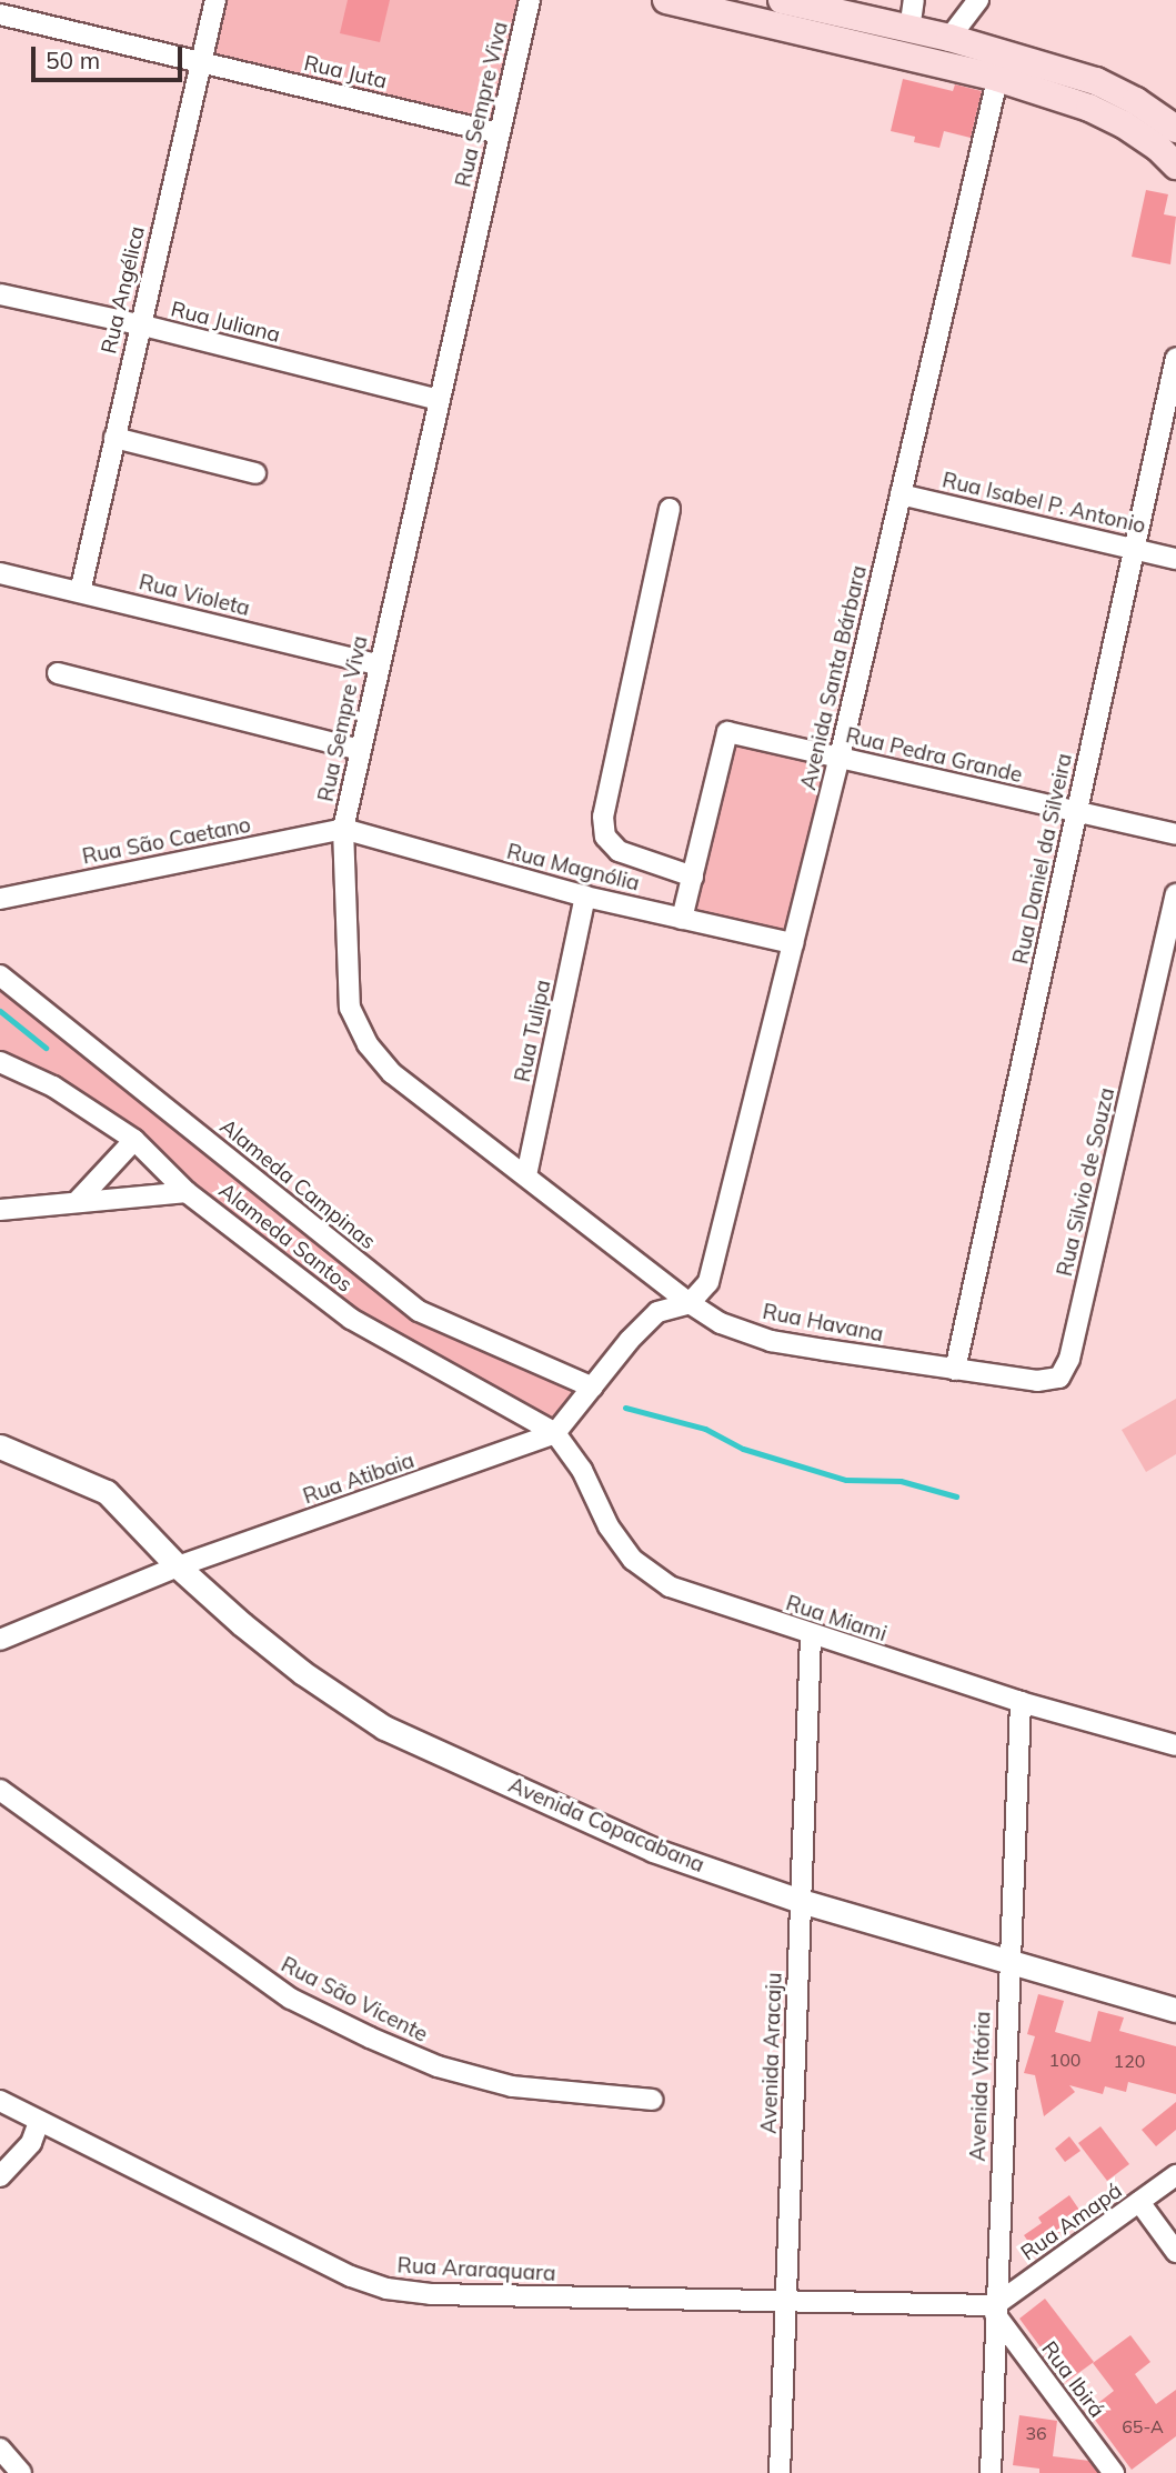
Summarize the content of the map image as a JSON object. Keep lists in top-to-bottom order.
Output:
{
  "streets": {
    "street": [
      "Rua Juta",
      "Rua Sempre Viva",
      "Rua Angélica",
      "Rua Juliana",
      "Rua Isabel P. Antonio",
      "Rua Violeta",
      "Avenida Santa Bárbara",
      "Rua Pedra Grande",
      "Rua São Caetano",
      "Rua Daniel da Silveira",
      "Rua Magnólia",
      "Rua Tulipa",
      "Rua Silvio de Souza",
      "Alameda Campinas",
      "Alameda Santos",
      "Rua Havana",
      "Rua Atibaia",
      "Rua Miami",
      "Avenida Copacabana",
      "Rua São Vicente",
      "Avenida Aracaju",
      "Avenida Vitória",
      "Rua Amapá",
      "Rua Araraquara",
      "Rua Ibirá"
    ]
  },
  "crossings": [
    ["Rua Juta", "Rua Sempre Viva"],
    ["Rua Juta", "Rua Angélica"],
    ["Rua Sempre Viva", "Rua Juliana"],
    ["Rua Sempre Viva", "Rua Violeta"],
    ["Rua Sempre Viva", "Avenida Santa Bárbara"],
    ["Rua Sempre Viva", "Rua São Caetano"],
    ["Rua Sempre Viva", "Rua Magnólia"],
    ["Rua Sempre Viva", "Rua Tulipa"],
    ["Rua Sempre Viva", "Rua Havana"],
    ["Rua Angélica", "Rua Juliana"],
    ["Rua Angélica", "Rua Violeta"],
    ["Rua Isabel P. Antonio", "Avenida Santa Bárbara"],
    ["Rua Isabel P. Antonio", "Rua Daniel da Silveira"],
    ["Avenida Santa Bárbara", "Rua Pedra Grande"],
    ["Avenida Santa Bárbara", "Rua Magnólia"],
    ["Avenida Santa Bárbara", "Rua Havana"],
    ["Rua Pedra Grande", "Rua Daniel da Silveira"],
    ["Rua São Caetano", "Rua Magnólia"],
    ["Rua Daniel da Silveira", "Rua Silvio de Souza"],
    ["Rua Daniel da Silveira", "Rua Havana"],
    ["Rua Magnólia", "Rua Tulipa"],
    ["Rua Silvio de Souza", "Rua Havana"],
    ["Alameda Santos", "Rua Atibaia"],
    ["Alameda Santos", "Rua Miami"],
    ["Rua Atibaia", "Rua Miami"],
    ["Rua Atibaia", "Avenida Copacabana"],
    ["Rua Miami", "Avenida Aracaju"],
    ["Rua Miami", "Avenida Vitória"],
    ["Avenida Copacabana", "Avenida Aracaju"],
    ["Avenida Copacabana", "Avenida Vitória"],
    ["Avenida Aracaju", "Rua Araraquara"],
    ["Avenida Vitória", "Rua Amapá"],
    ["Avenida Vitória", "Rua Araraquara"],
    ["Avenida Vitória", "Rua Ibirá"],
    ["Rua Amapá", "Rua Araraquara"],
    ["Rua Amapá", "Rua Ibirá"],
    ["Rua Araraquara", "Rua Ibirá"]
  ],
  "house_numbers": [
    "100",
    "120",
    "65-A",
    "36"
  ],
  "scale_bar": "50 m"
}
